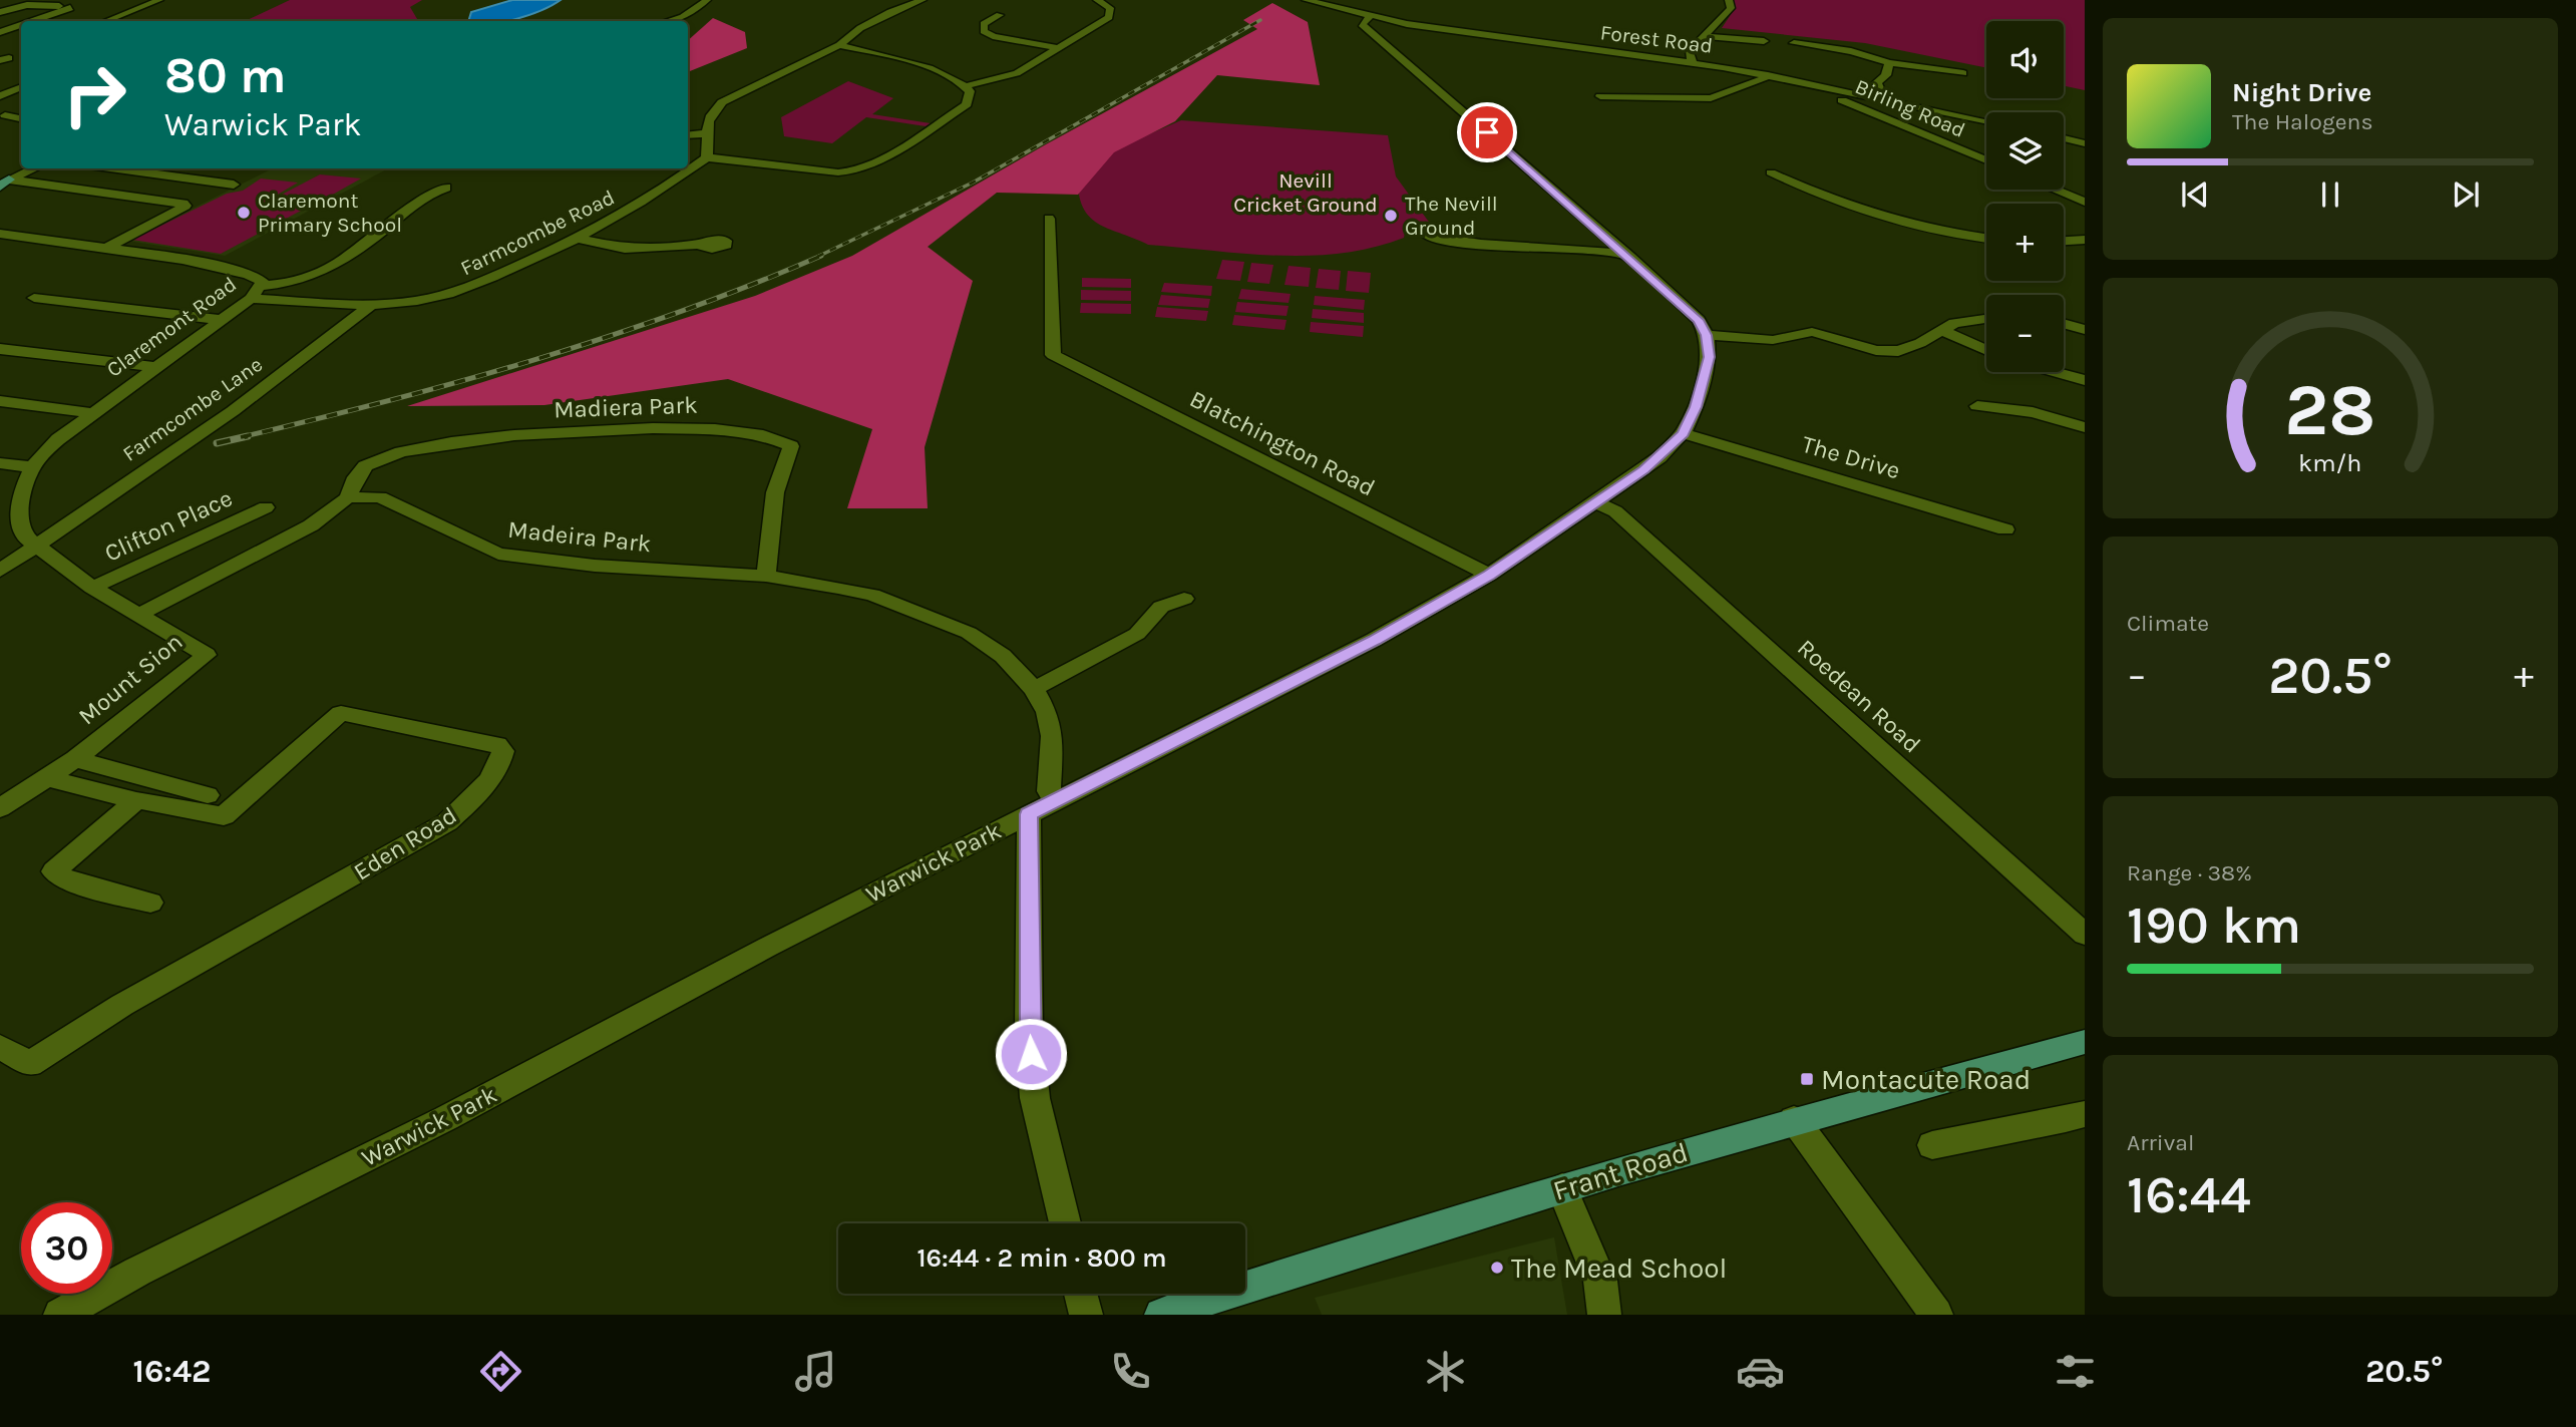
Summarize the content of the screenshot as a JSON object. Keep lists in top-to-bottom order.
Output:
{
  "streets": {
    "main road": ["Frant Road"],
    "street": [
      "Forest Road",
      "Birling Road",
      "Farmcombe Road",
      "Claremont Road",
      "Madiera Park",
      "Farmcombe Lane",
      "Blatchington Road",
      "The Drive",
      "Clifton Place",
      "Madeira Park",
      "Mount Sion",
      "Roedean Road",
      "Eden Road",
      "Warwick Park"
    ]
  },
  "crossings": [
    ["Forest Road", "Birling Road"],
    ["Farmcombe Road", "Claremont Road"],
    ["Farmcombe Road", "Farmcombe Lane"],
    ["Claremont Road", "Farmcombe Lane"],
    ["Claremont Road", "Mount Sion"],
    ["Madiera Park", "Madeira Park"],
    ["Farmcombe Lane", "Mount Sion"],
    ["Blatchington Road", "Warwick Park"],
    ["The Drive", "Warwick Park"],
    ["Clifton Place", "Mount Sion"],
    ["Madeira Park", "Warwick Park"],
    ["Mount Sion", "Eden Road"],
    ["Roedean Road", "Warwick Park"]
  ],
  "parks": ["Nevill Cricket Ground"],
  "places": {
    "other": ["Claremont Primary School", "The Nevill Ground", "The Mead School"],
    "transit": ["Montacute Road"]
  },
  "page": {
    "map_buttons": ["+", "−"],
    "turn": ["80 m", "Warwick Park"],
    "song": ["Night Drive", "The Halogens"],
    "tile": [
      "Climate",
      ["Range · 38%", "190 km"],
      ["Arrival", "16:44"]
    ],
    "heat": ["−", "20.5°", "+"],
    "limit": "30",
    "trip": "16:44 · 2 min · 800 m",
    "tabs": ["16:42", "20.5°"],
    "gauge": ["28", "km/h"]
  }
}
